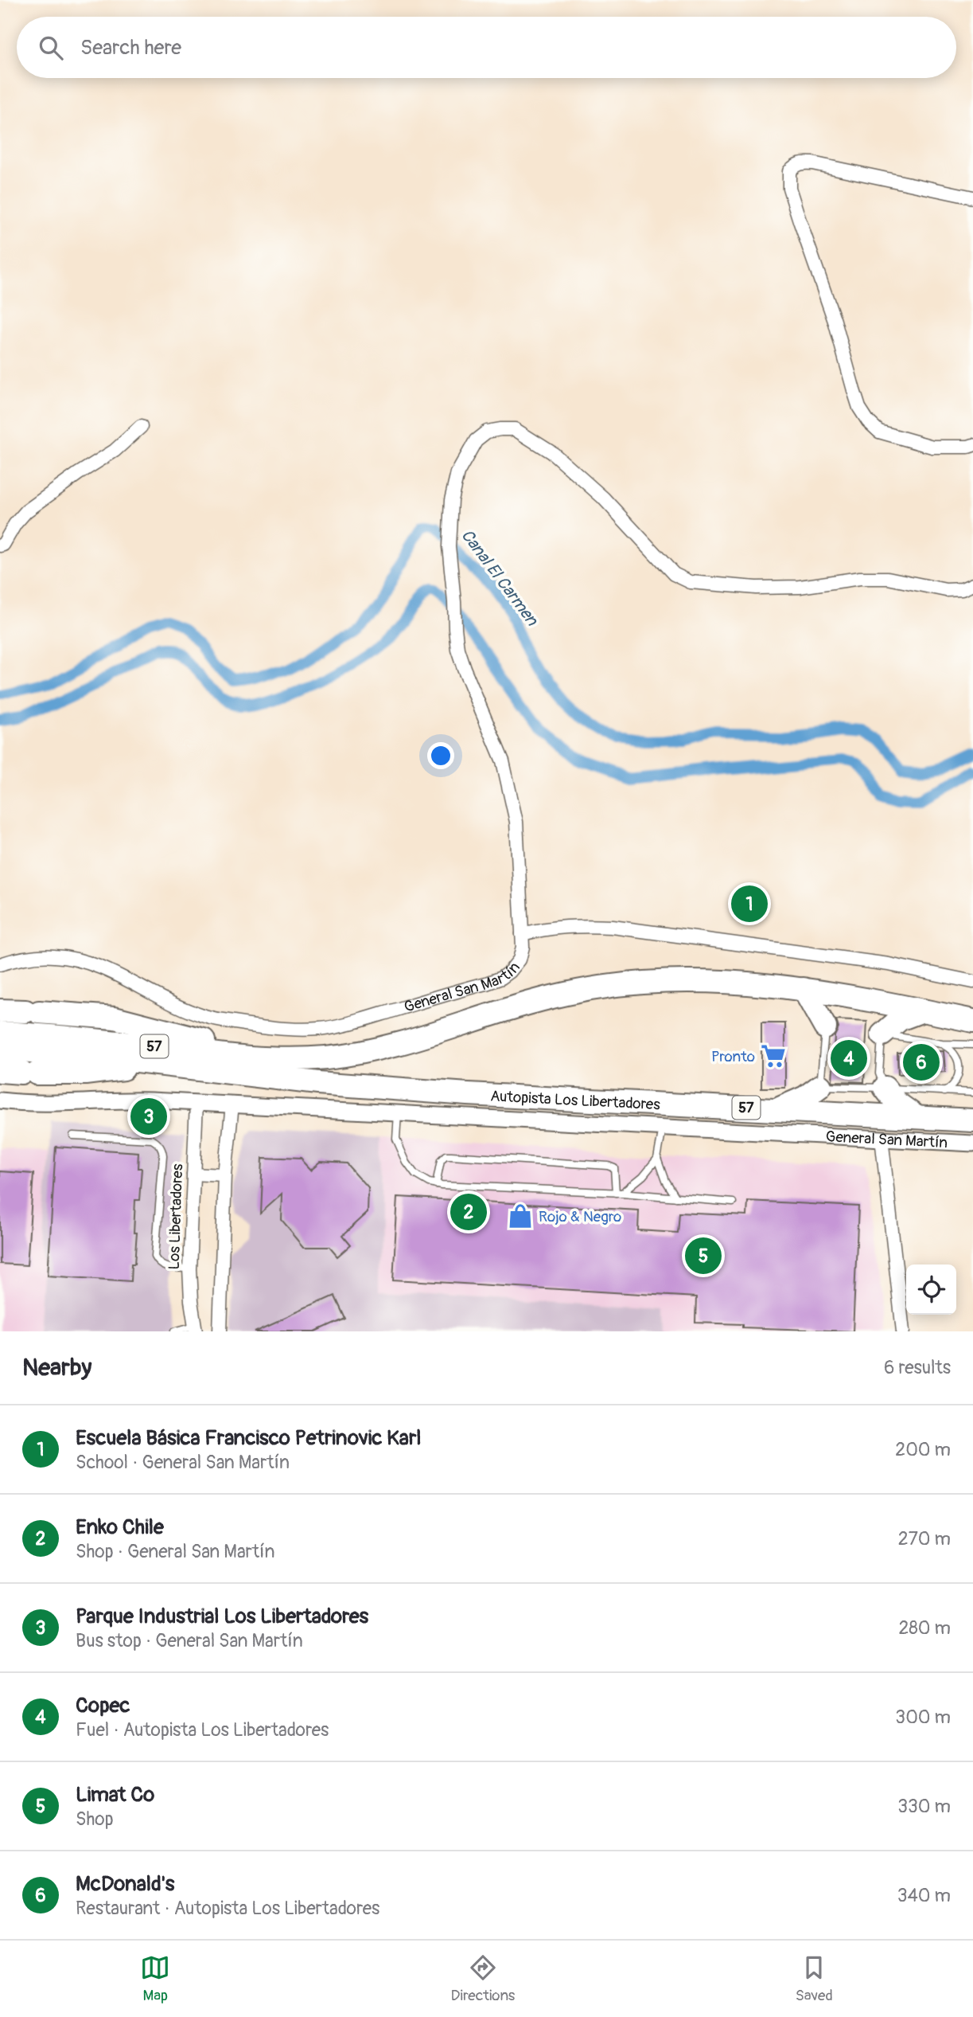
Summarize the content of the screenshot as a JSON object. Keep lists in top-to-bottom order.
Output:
{
  "streets": {
    "highway": ["57", "Autopista Los Libertadores"],
    "street": ["General San Martín", "Los Libertadores"]
  },
  "crossings": [
    ["General San Martín", "Los Libertadores"]
  ],
  "water": ["Canal El Carmen"],
  "places": {
    "supermarket": ["Pronto"],
    "shop": ["Rojo & Negro"]
  },
  "page": {
    "search": "Search here",
    "pins": [
      "1",
      "4",
      "6",
      "3",
      "2",
      "5"
    ],
    "heading": ["Nearby", "6 results"],
    "list": [
      {
        "mark": "1",
        "name": "Escuela Básica Francisco Petrinovic Karl",
        "note": "School · General San Martín",
        "value": "200 m"
      },
      {
        "mark": "2",
        "name": "Enko Chile",
        "note": "Shop · General San Martín",
        "value": "270 m"
      },
      {
        "mark": "3",
        "name": "Parque Industrial Los Libertadores",
        "note": "Bus stop · General San Martín",
        "value": "280 m"
      },
      {
        "mark": "4",
        "name": "Copec",
        "note": "Fuel · Autopista Los Libertadores",
        "value": "300 m"
      },
      {
        "mark": "5",
        "name": "Limat Co",
        "note": "Shop",
        "value": "330 m"
      },
      {
        "mark": "6",
        "name": "McDonald's",
        "note": "Restaurant · Autopista Los Libertadores",
        "value": "340 m"
      }
    ],
    "nav": ["Map", "Directions", "Saved"]
  }
}
